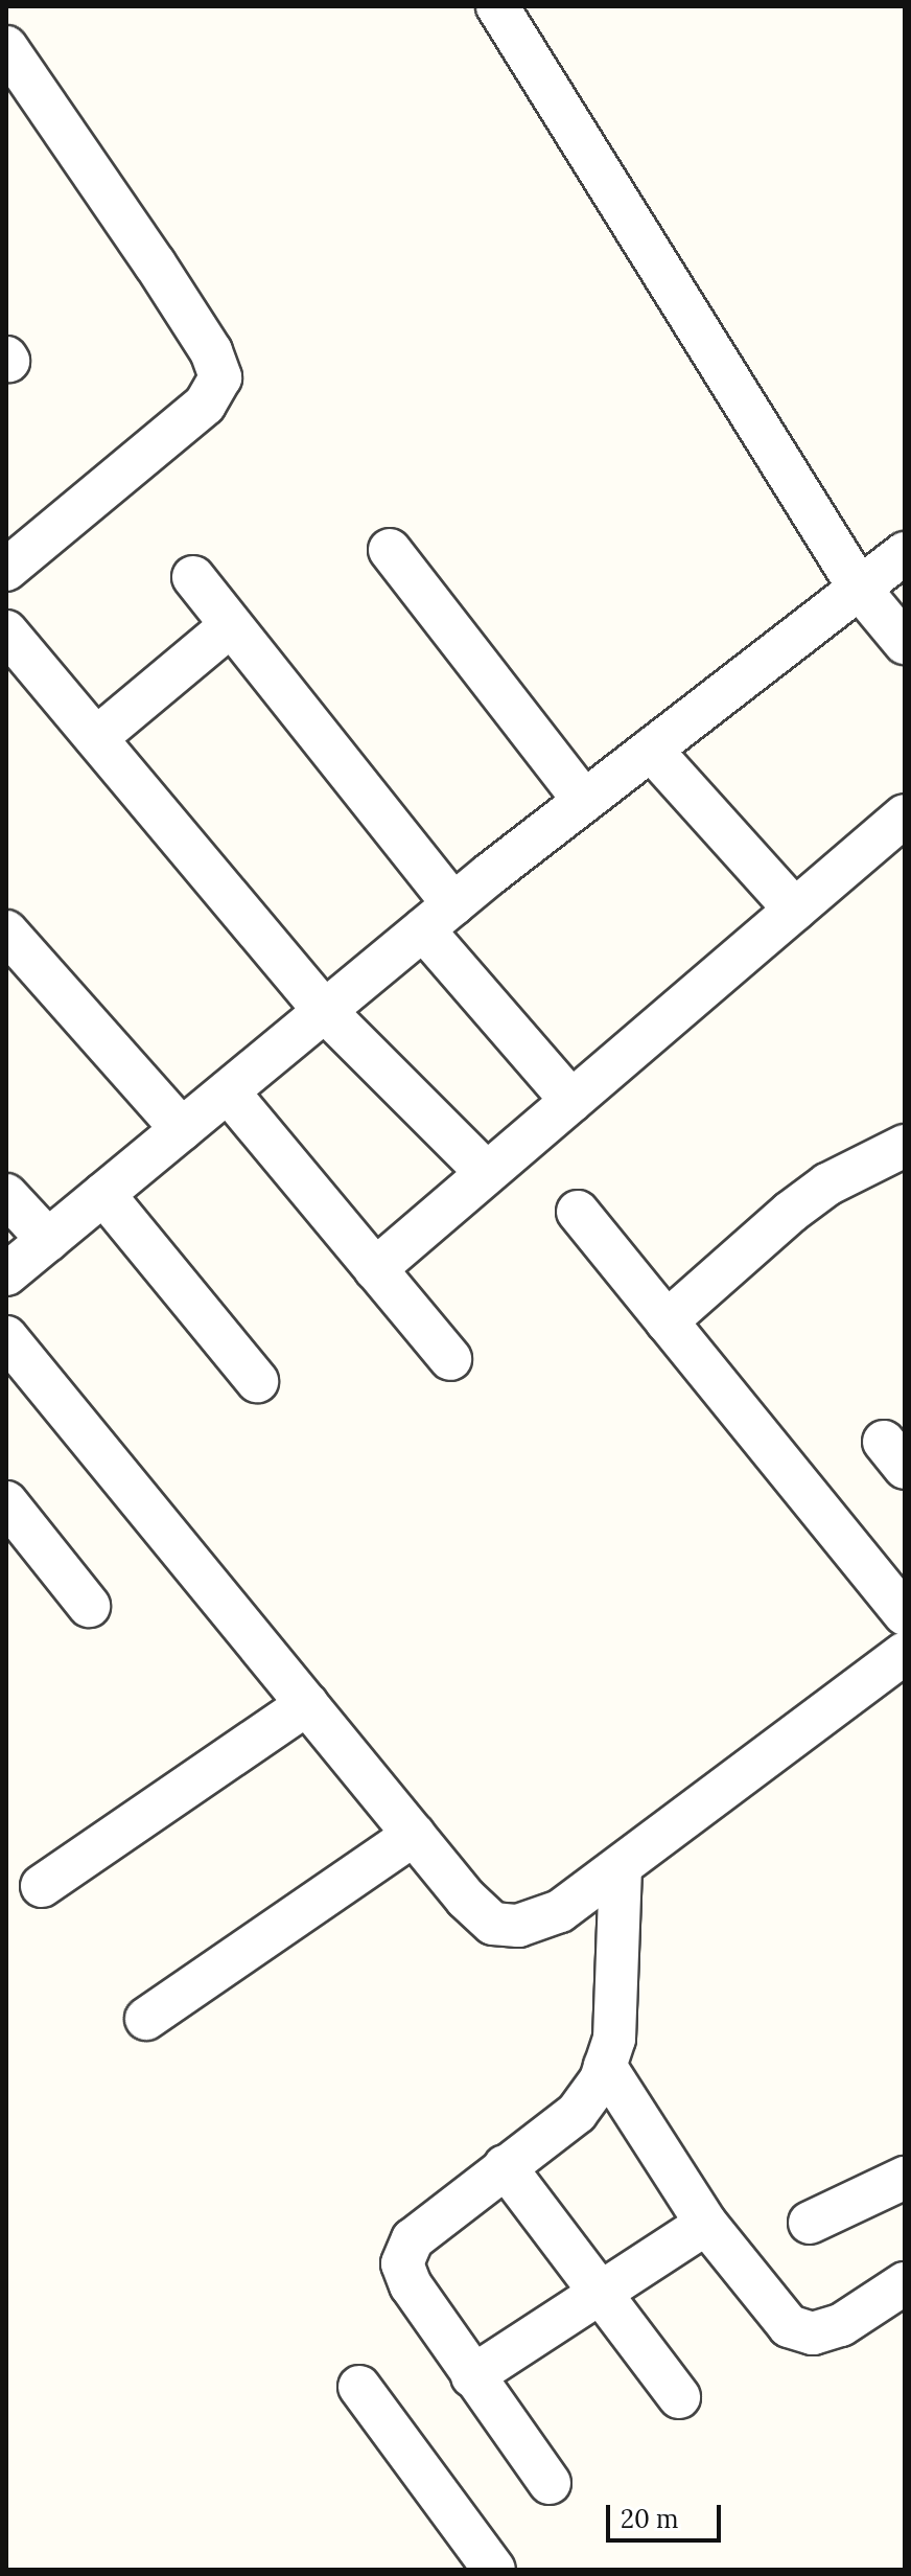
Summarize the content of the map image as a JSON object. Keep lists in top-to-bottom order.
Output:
{
  "scale_bar": "20 m"
}
